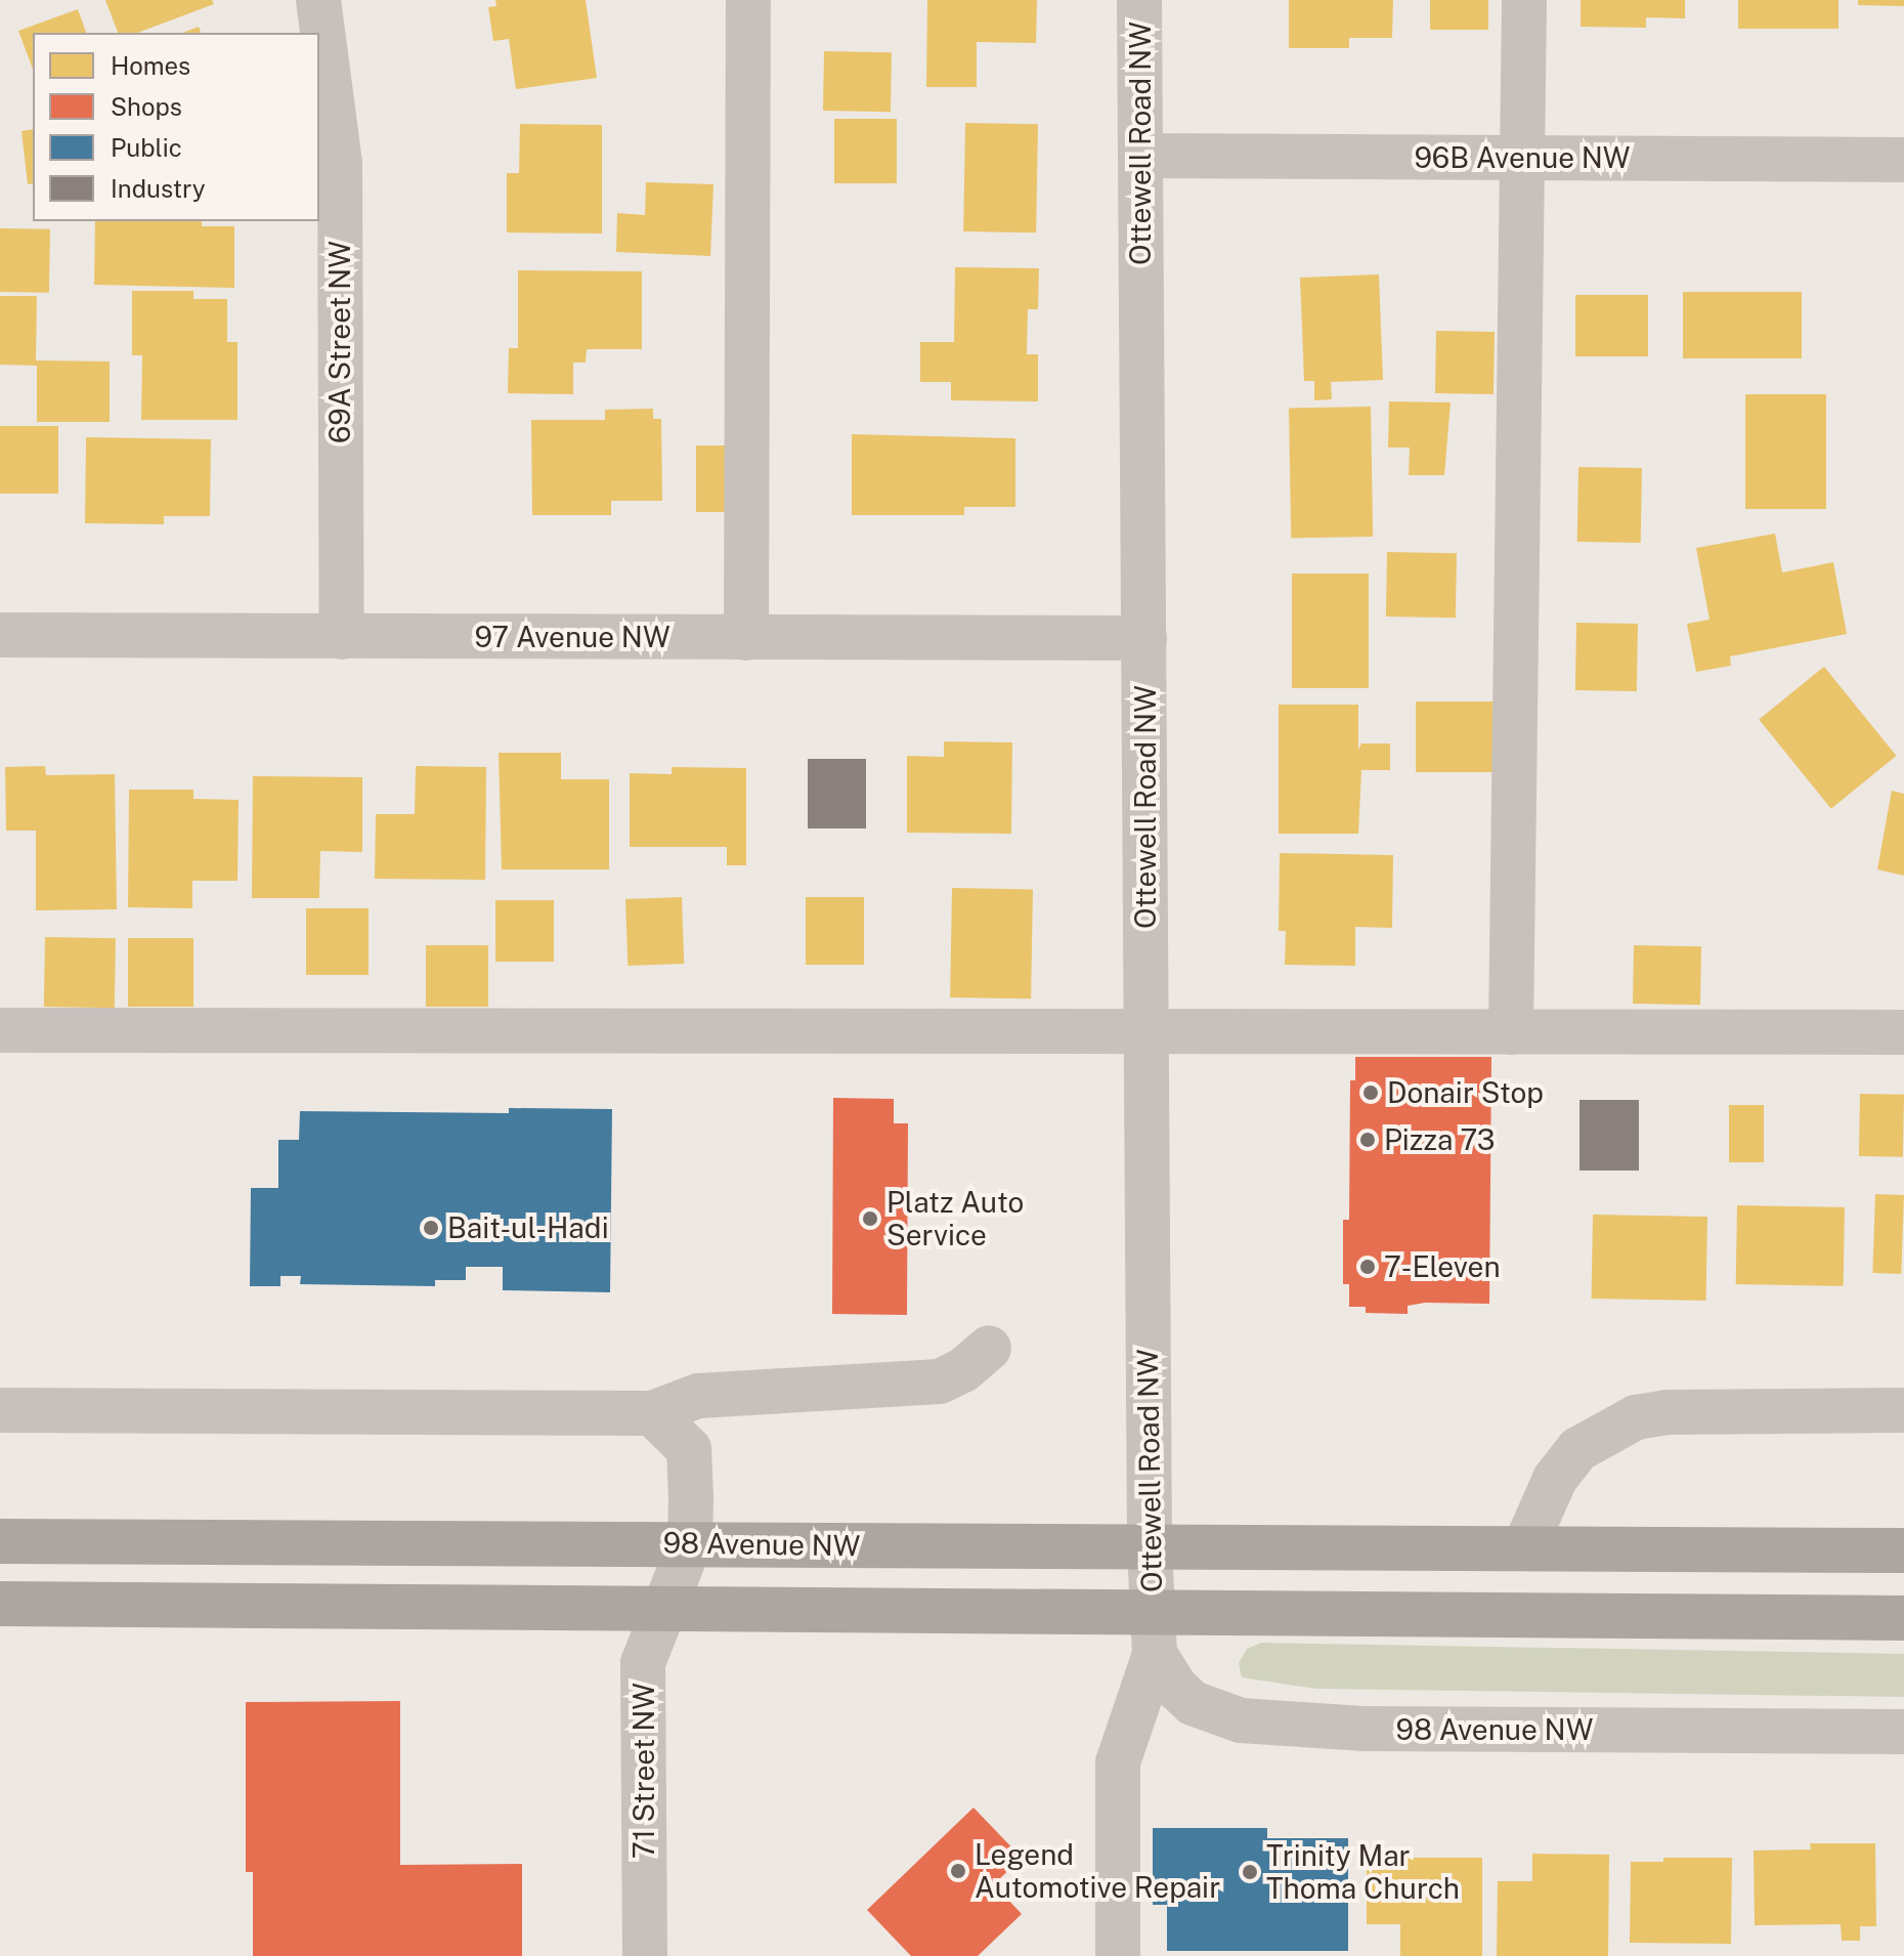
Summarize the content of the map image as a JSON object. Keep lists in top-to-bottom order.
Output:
{
  "streets": {
    "main road": ["98 Avenue NW"],
    "street": [
      "Ottewell Road NW",
      "96B Avenue NW",
      "69A Street NW",
      "97 Avenue NW",
      "71 Street NW"
    ]
  },
  "crossings": [
    ["Ottewell Road NW", "96B Avenue NW"],
    ["Ottewell Road NW", "97 Avenue NW"],
    ["Ottewell Road NW", "98 Avenue NW"],
    ["69A Street NW", "97 Avenue NW"],
    ["98 Avenue NW", "71 Street NW"]
  ],
  "places": [
    "Donair Stop",
    "Pizza 73",
    "Platz Auto Service",
    "Bait-ul-Hadi",
    "7-Eleven",
    "Legend Automotive Repair",
    "Trinity Mar Thoma Church"
  ],
  "legend": [
    "Homes",
    "Shops",
    "Public",
    "Industry"
  ]
}
